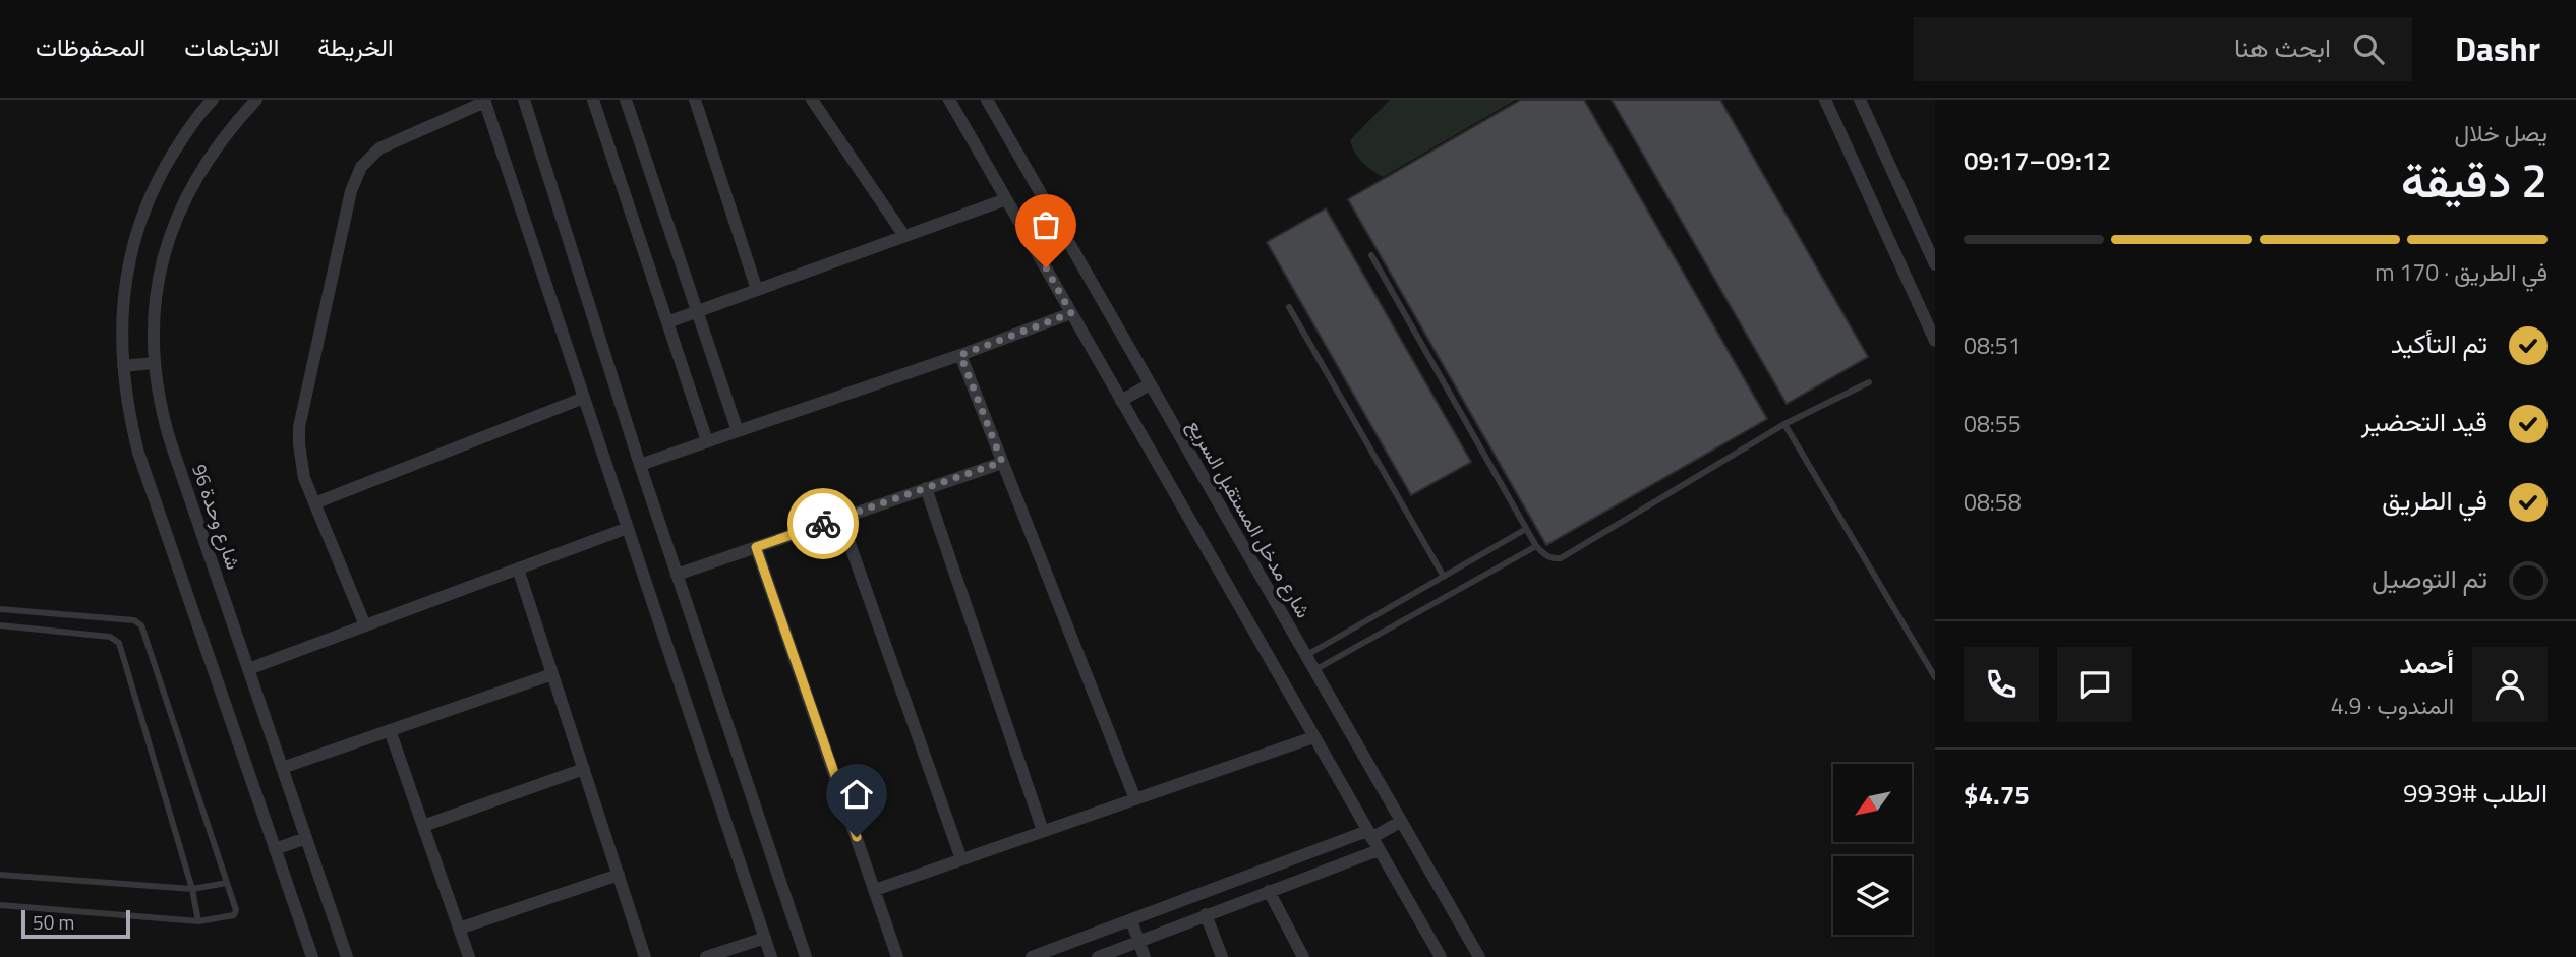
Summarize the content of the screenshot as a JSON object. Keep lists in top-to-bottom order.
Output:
{
  "streets": {
    "street": ["شارع وحدة 96", "شارع مدخل المستقبل السريع"]
  },
  "scale_bar": "50 m",
  "north": "bottom left",
  "page": {
    "header": "Dashr",
    "search": "ابحث هنا",
    "nav": ["الخريطة", "الاتجاهات", "المحفوظات"],
    "heading": ["2 دقيقة", "يصل خلال", "09:12–09:17"],
    "panel": [
      "أحمد",
      "المندوب · 4.9",
      "الطلب #9939",
      "$4.75"
    ],
    "bar": "في الطريق · 170 m",
    "list": [
      ["تم التأكيد", "08:51"],
      ["قيد التحضير", "08:55"],
      ["في الطريق", "08:58"],
      "تم التوصيل"
    ],
    "scale": "50 m"
  }
}
